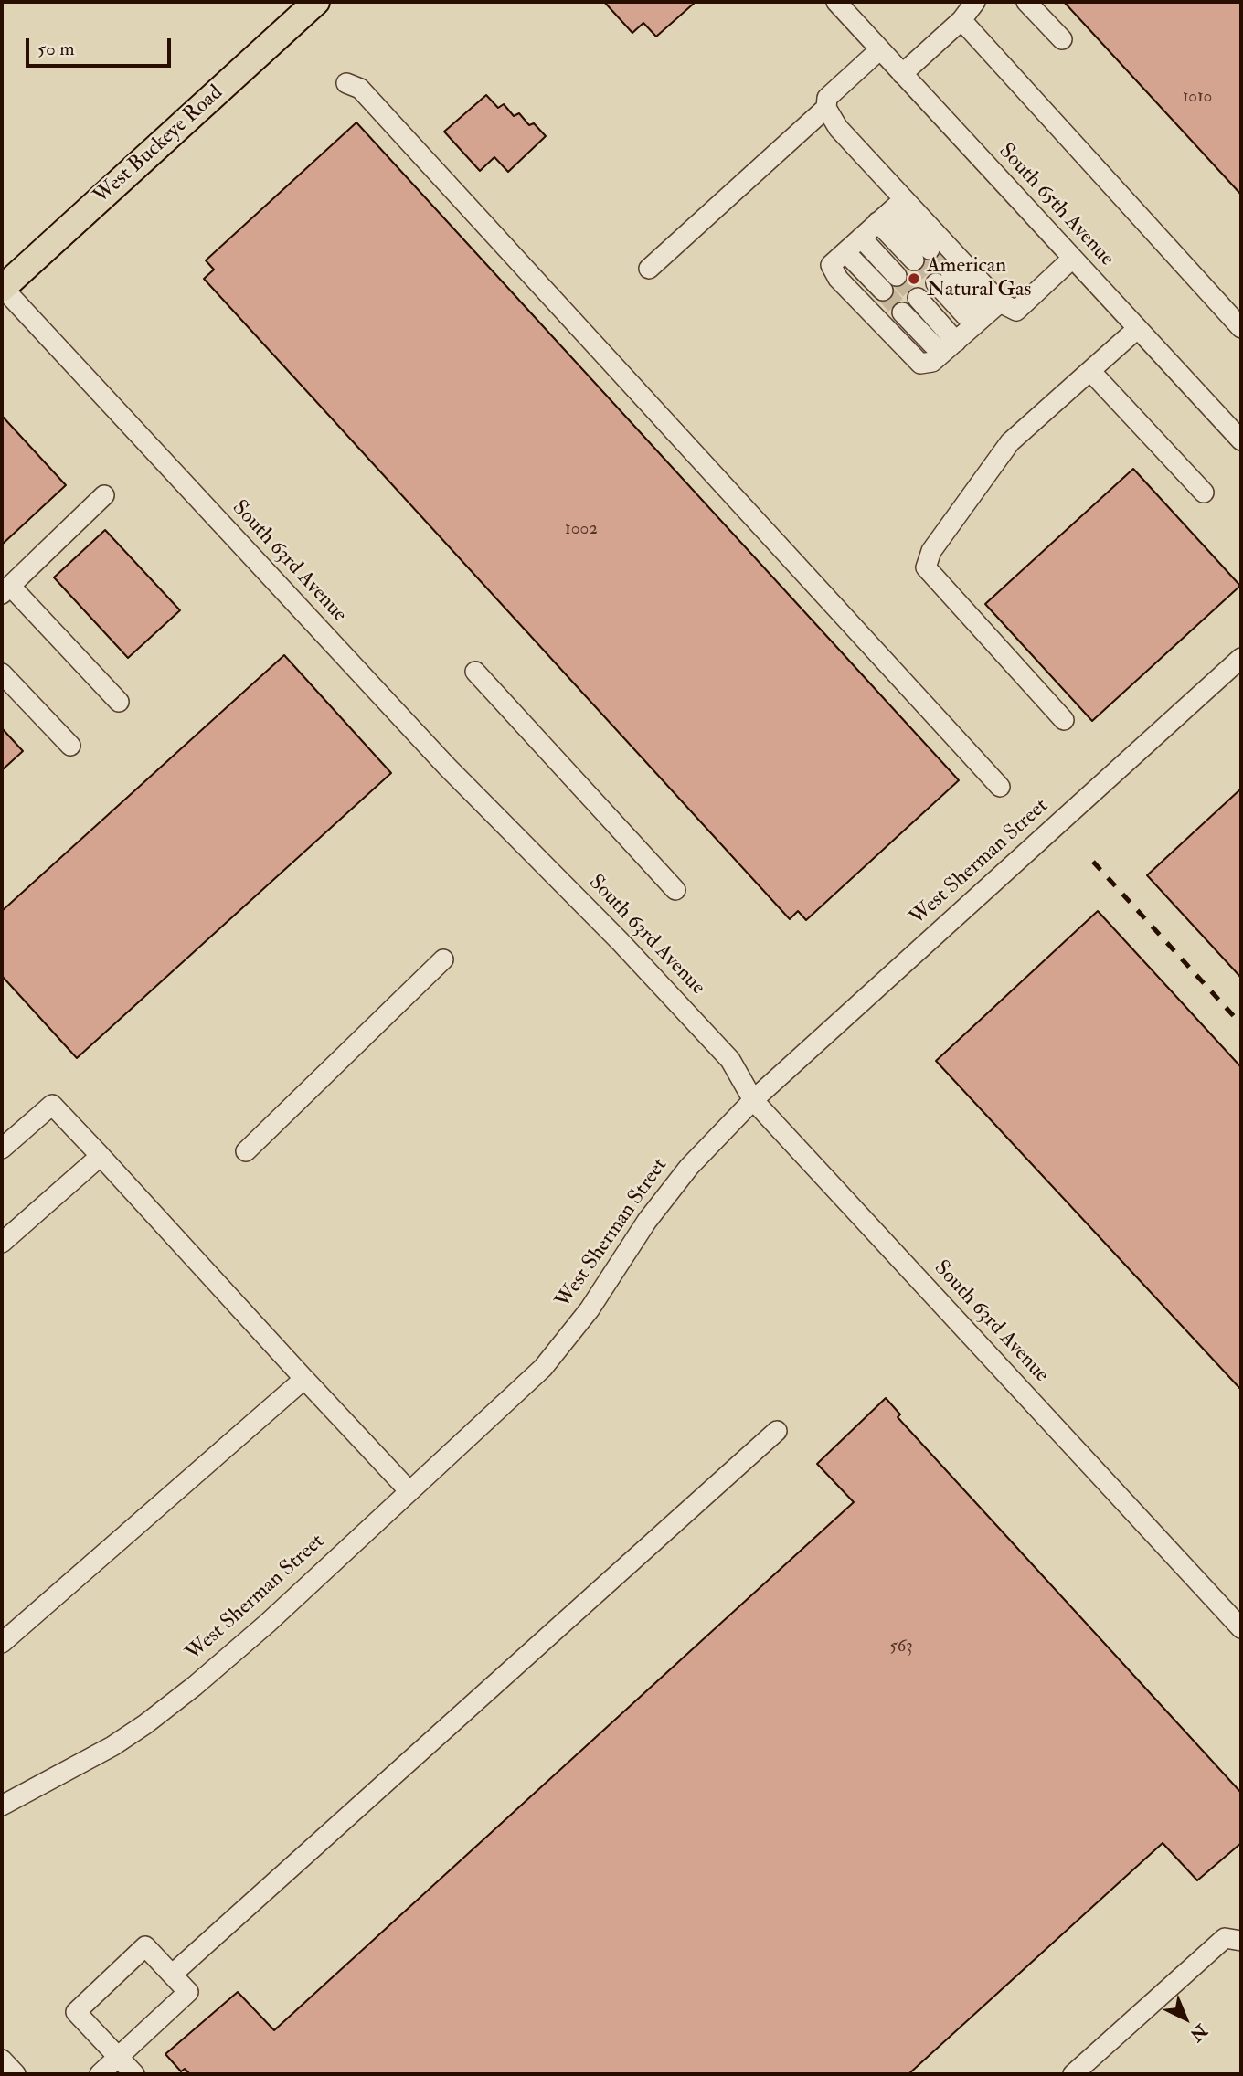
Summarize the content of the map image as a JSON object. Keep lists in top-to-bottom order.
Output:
{
  "streets": {
    "main road": ["West Buckeye Road"],
    "street": ["South 65th Avenue", "South 63rd Avenue", "West Sherman Street"]
  },
  "crossings": [
    ["West Buckeye Road", "South 63rd Avenue"],
    ["South 63rd Avenue", "West Sherman Street"]
  ],
  "places": ["American Natural Gas"],
  "house_numbers": ["1010", "1002", "563"],
  "scale_bar": "50 m",
  "north": "bottom right"
}
